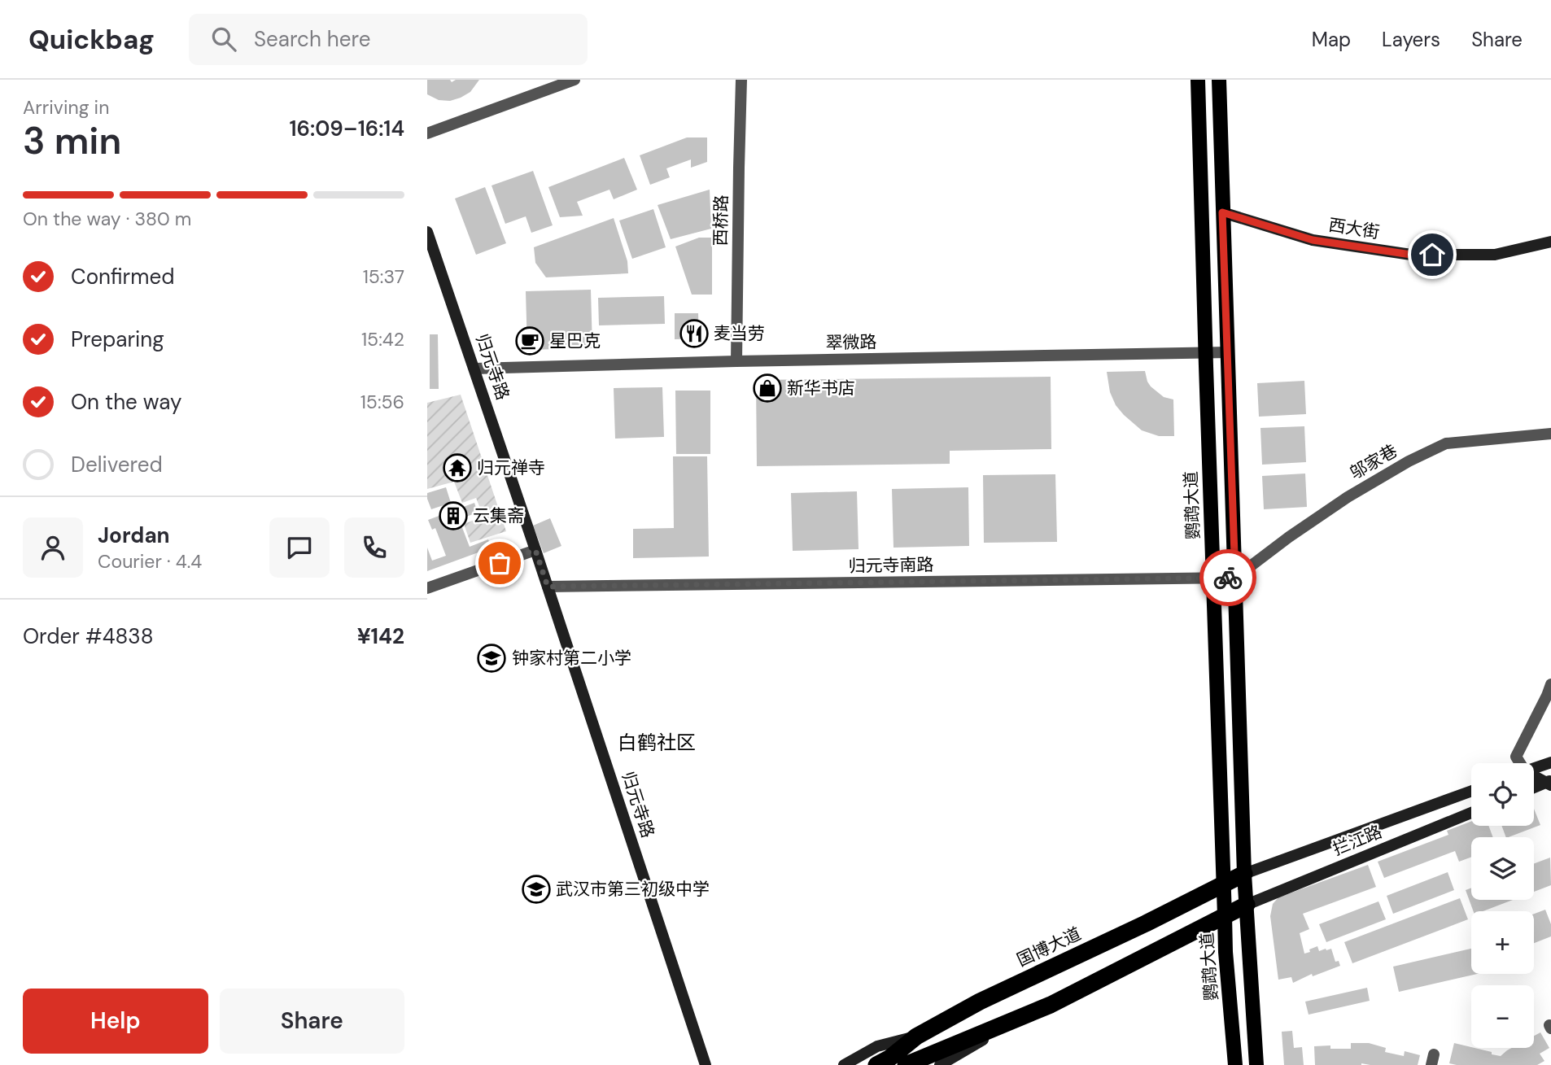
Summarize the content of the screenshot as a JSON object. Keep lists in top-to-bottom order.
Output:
{
  "streets": {
    "highway": ["国博大道"],
    "main road": ["鹦鹉大道"],
    "street": [
      "西桥路",
      "西大街",
      "翠微路",
      "归元寺路",
      "邬家巷",
      "归元寺南路",
      "拦江路"
    ]
  },
  "crossings": [
    ["西桥路", "翠微路"],
    ["翠微路", "归元寺路"],
    ["翠微路", "鹦鹉大道"],
    ["归元寺路", "归元寺南路"],
    ["邬家巷", "归元寺南路"],
    ["鹦鹉大道", "归元寺南路"],
    ["鹦鹉大道", "国博大道"],
    ["拦江路", "国博大道"]
  ],
  "districts": ["白鹤社区"],
  "places": {
    "restaurant": ["麦当劳"],
    "cafe": ["星巴克"],
    "shop": ["新华书店"],
    "temple": ["归元禅寺"],
    "building": ["云集斋"],
    "school or university": ["钟家村第二小学", "武汉市第三初级中学"]
  },
  "page": {
    "header": "Quickbag",
    "search": "Search here",
    "nav": ["Map", "Layers", "Share"],
    "heading": ["3 min", "Arriving in", "16:09–16:14"],
    "panel": [
      "Jordan",
      "Courier · 4.4",
      "Order #4838",
      "¥142"
    ],
    "bar": "On the way · 380 m",
    "list": [
      ["Confirmed", "15:37"],
      ["Preparing", "15:42"],
      ["On the way", "15:56"],
      "Delivered"
    ],
    "map_buttons": ["+", "−"],
    "buttons": ["Help", "Share"]
  }
}
